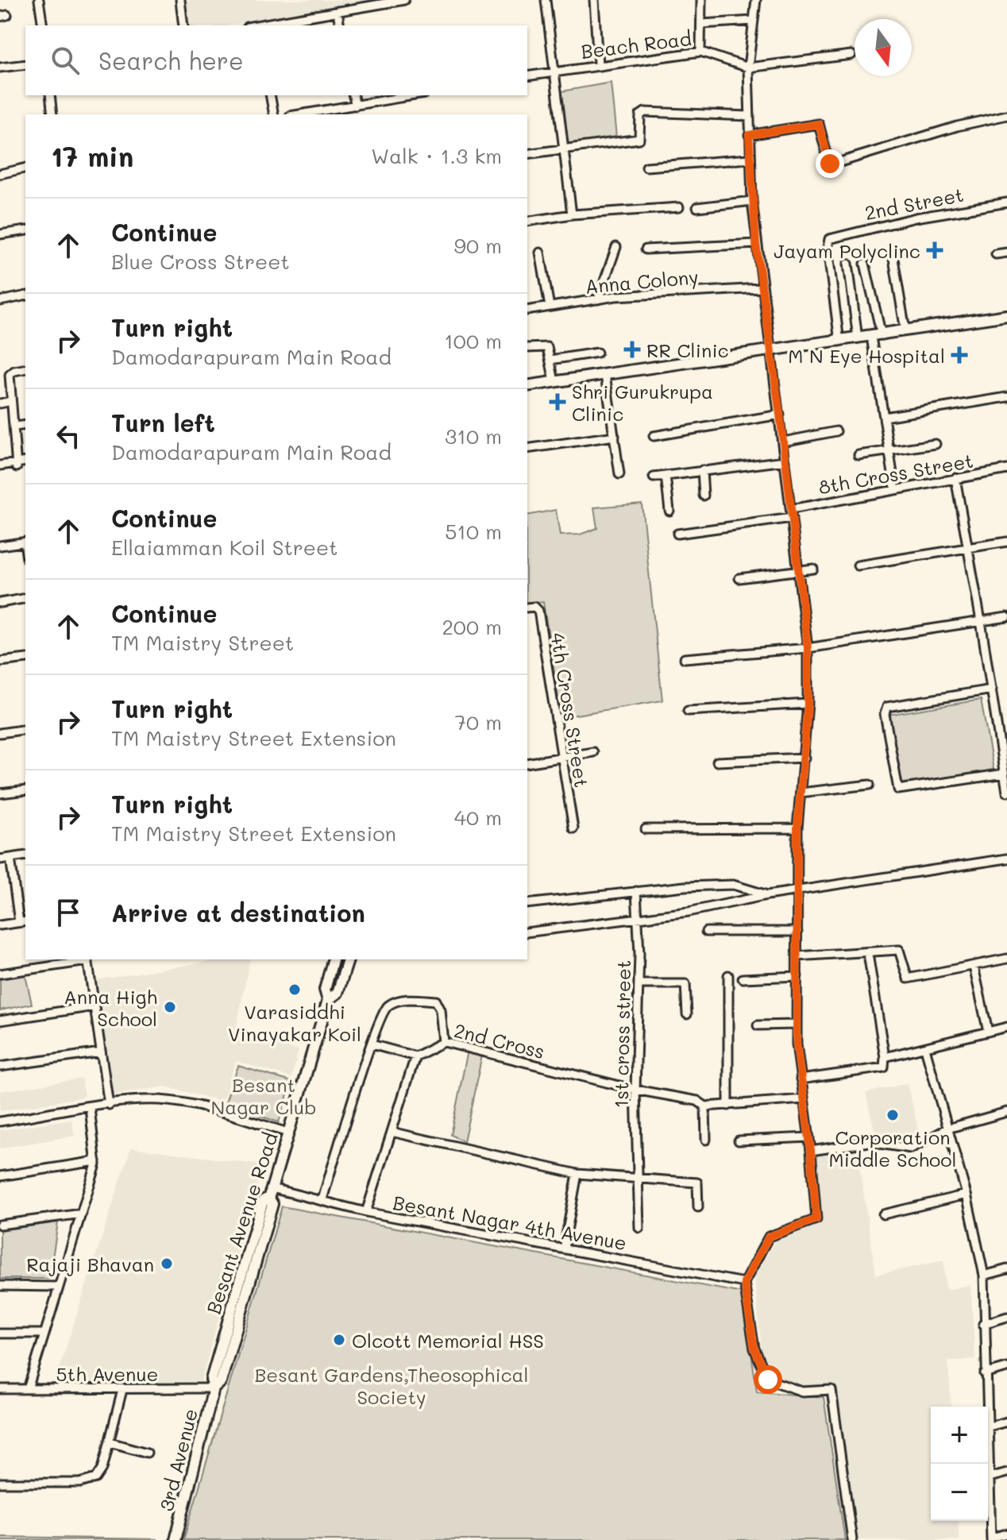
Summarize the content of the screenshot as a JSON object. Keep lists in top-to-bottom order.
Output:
{
  "streets": {
    "main road": ["Besant Avenue Road", "3rd Avenue"],
    "street": [
      "Beach Road",
      "2nd Street",
      "Anna Colony",
      "8th Cross Street",
      "4th Cross Street",
      "1st cross street",
      "2nd Cross",
      "Besant Nagar 4th Avenue",
      "5th Avenue"
    ]
  },
  "crossings": [
    ["1st cross street", "2nd Cross"],
    ["Besant Nagar 4th Avenue", "Besant Avenue Road"],
    ["Besant Avenue Road", "5th Avenue"],
    ["Besant Avenue Road", "3rd Avenue"],
    ["5th Avenue", "3rd Avenue"]
  ],
  "parks": ["Besant Nagar Club", "Besant Gardens,Theosophical Society"],
  "places": {
    "health": [
      "Jayam Polyclinc",
      "RR Clinic",
      "M N Eye Hospital",
      "Shri Gurukrupa Clinic"
    ],
    "other": [
      "Varasiddhi Vinayakar Koil",
      "Anna High School",
      "Corporation Middle School",
      "Rajaji Bhavan",
      "Olcott Memorial HSS"
    ]
  },
  "north": "bottom",
  "page": {
    "search": "Search here",
    "heading": ["17 min", "Walk · 1.3 km"],
    "list": [
      ["Continue", "Blue Cross Street", "90 m"],
      ["Turn right", "Damodarapuram Main Road", "100 m"],
      ["Turn left", "Damodarapuram Main Road", "310 m"],
      ["Continue", "Ellaiamman Koil Street", "510 m"],
      ["Continue", "TM Maistry Street", "200 m"],
      ["Turn right", "TM Maistry Street Extension", "70 m"],
      ["Turn right", "TM Maistry Street Extension", "40 m"],
      "Arrive at destination"
    ],
    "map_buttons": ["+", "−"]
  }
}
